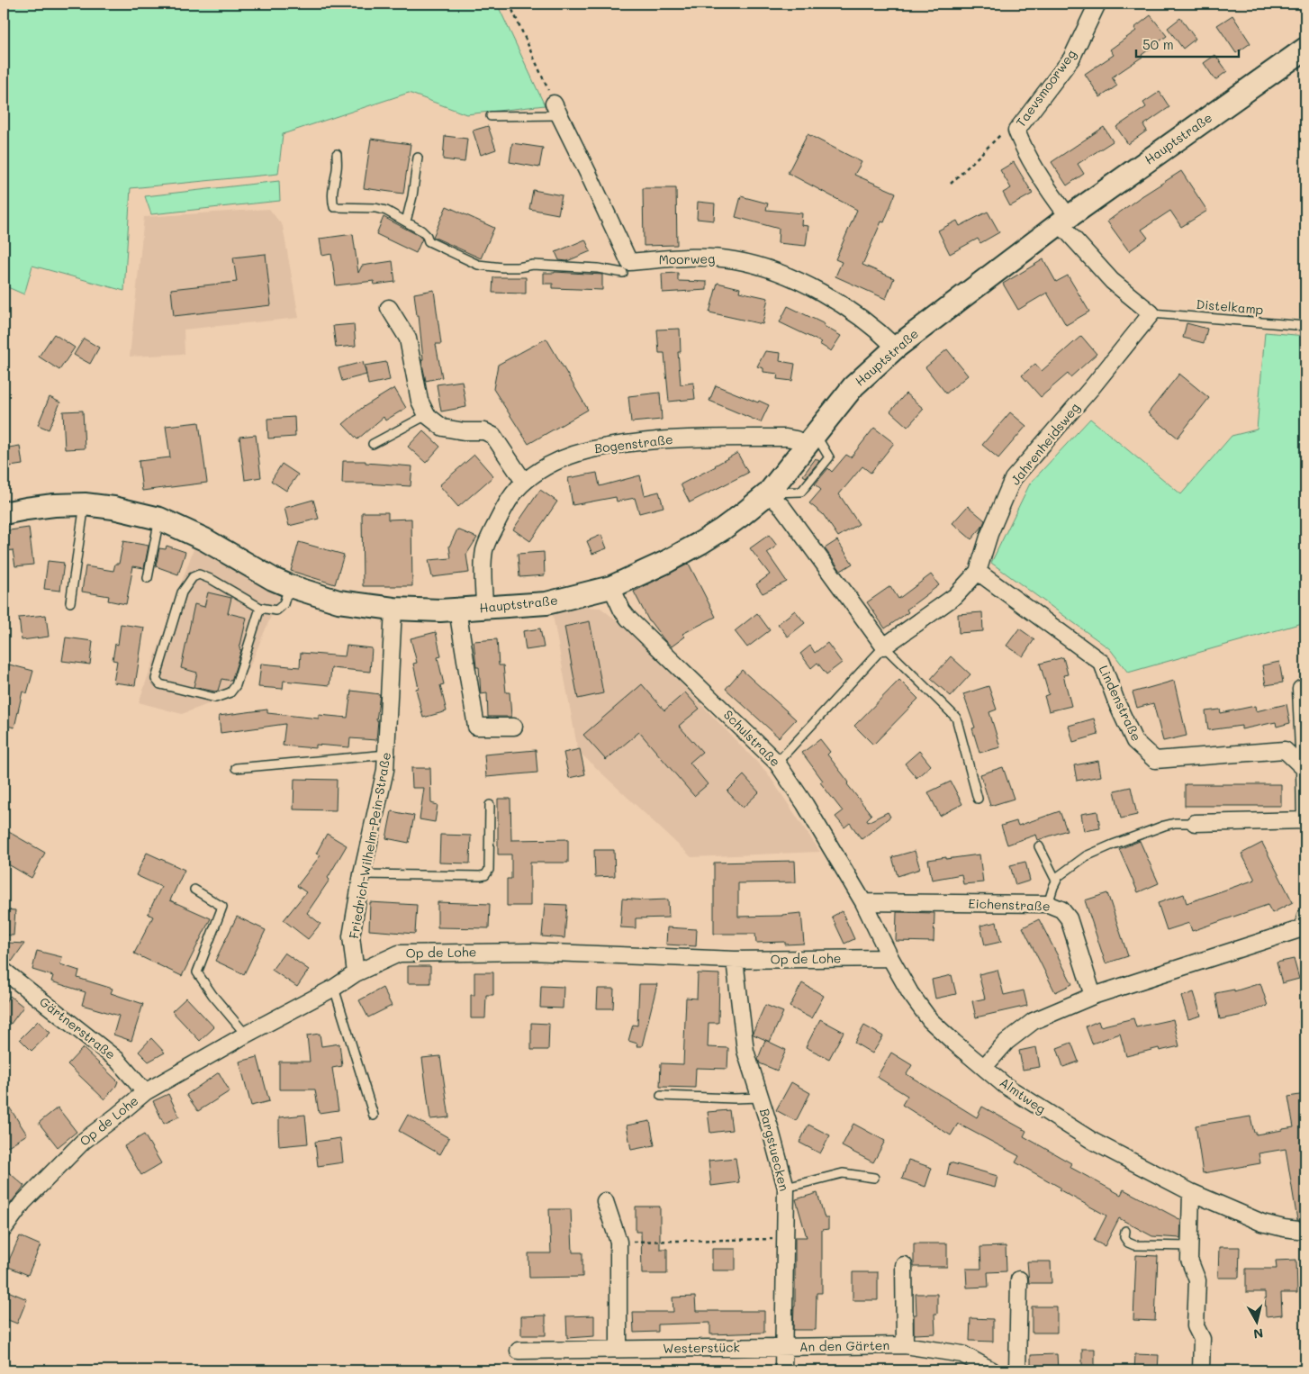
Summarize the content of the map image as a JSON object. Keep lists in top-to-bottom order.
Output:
{
  "streets": {
    "main road": ["Hauptstraße"],
    "street": [
      "Taevsmoorweg",
      "Moorweg",
      "Bogenstraße",
      "Jahrenheidsweg",
      "Lindenstraße",
      "Schulstraße",
      "Friedrich-Wilhelm-Pein-Straße",
      "Eichenstraße",
      "Op de Lohe",
      "Gärtnerstraße",
      "Almtweg",
      "Bargstuecken",
      "An den Gärten",
      "Westerstück"
    ],
    "lane": ["Distelkamp"]
  },
  "crossings": [
    ["Taevsmoorweg", "Hauptstraße"],
    ["Hauptstraße", "Moorweg"],
    ["Hauptstraße", "Bogenstraße"],
    ["Hauptstraße", "Schulstraße"],
    ["Hauptstraße", "Friedrich-Wilhelm-Pein-Straße"],
    ["Distelkamp", "Jahrenheidsweg"],
    ["Jahrenheidsweg", "Lindenstraße"],
    ["Schulstraße", "Eichenstraße"],
    ["Schulstraße", "Op de Lohe"],
    ["Schulstraße", "Almtweg"],
    ["Friedrich-Wilhelm-Pein-Straße", "Op de Lohe"],
    ["Op de Lohe", "Gärtnerstraße"],
    ["Op de Lohe", "Almtweg"],
    ["Op de Lohe", "Bargstuecken"],
    ["Bargstuecken", "An den Gärten"],
    ["Bargstuecken", "Westerstück"],
    ["An den Gärten", "Westerstück"]
  ],
  "scale_bar": "50 m",
  "north": "bottom"
}
